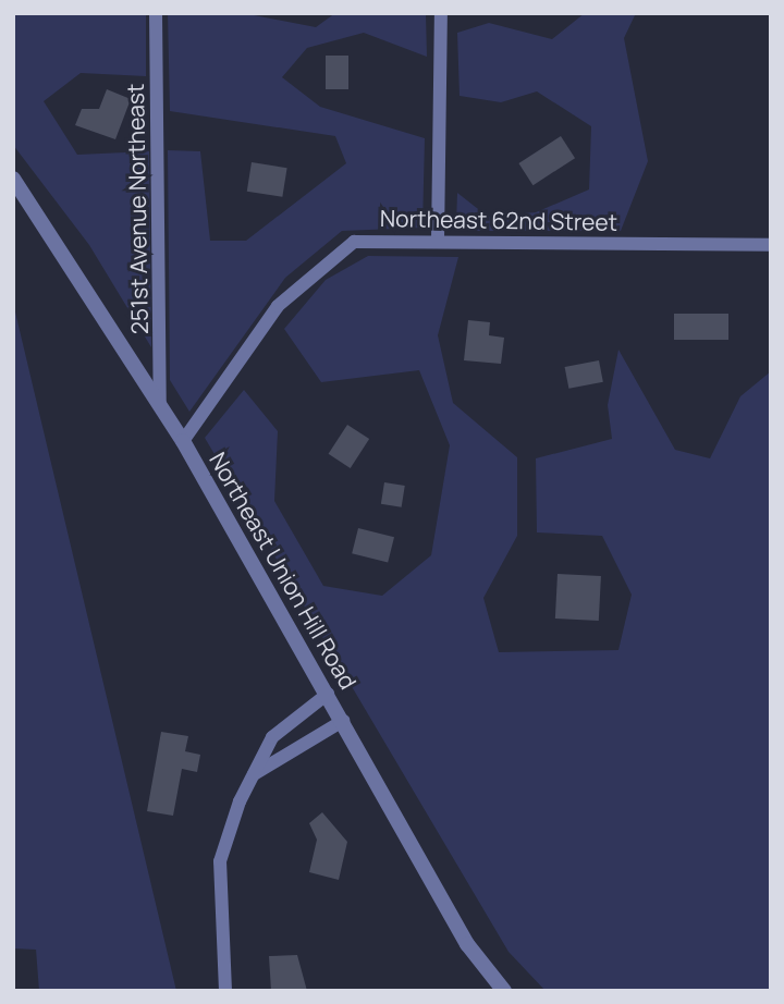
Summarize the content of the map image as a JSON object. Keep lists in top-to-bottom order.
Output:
{
  "streets": {
    "street": ["251st Avenue Northeast", "Northeast 62nd Street", "Northeast Union Hill Road"]
  },
  "crossings": [
    ["251st Avenue Northeast", "Northeast Union Hill Road"],
    ["Northeast 62nd Street", "Northeast Union Hill Road"]
  ]
}
